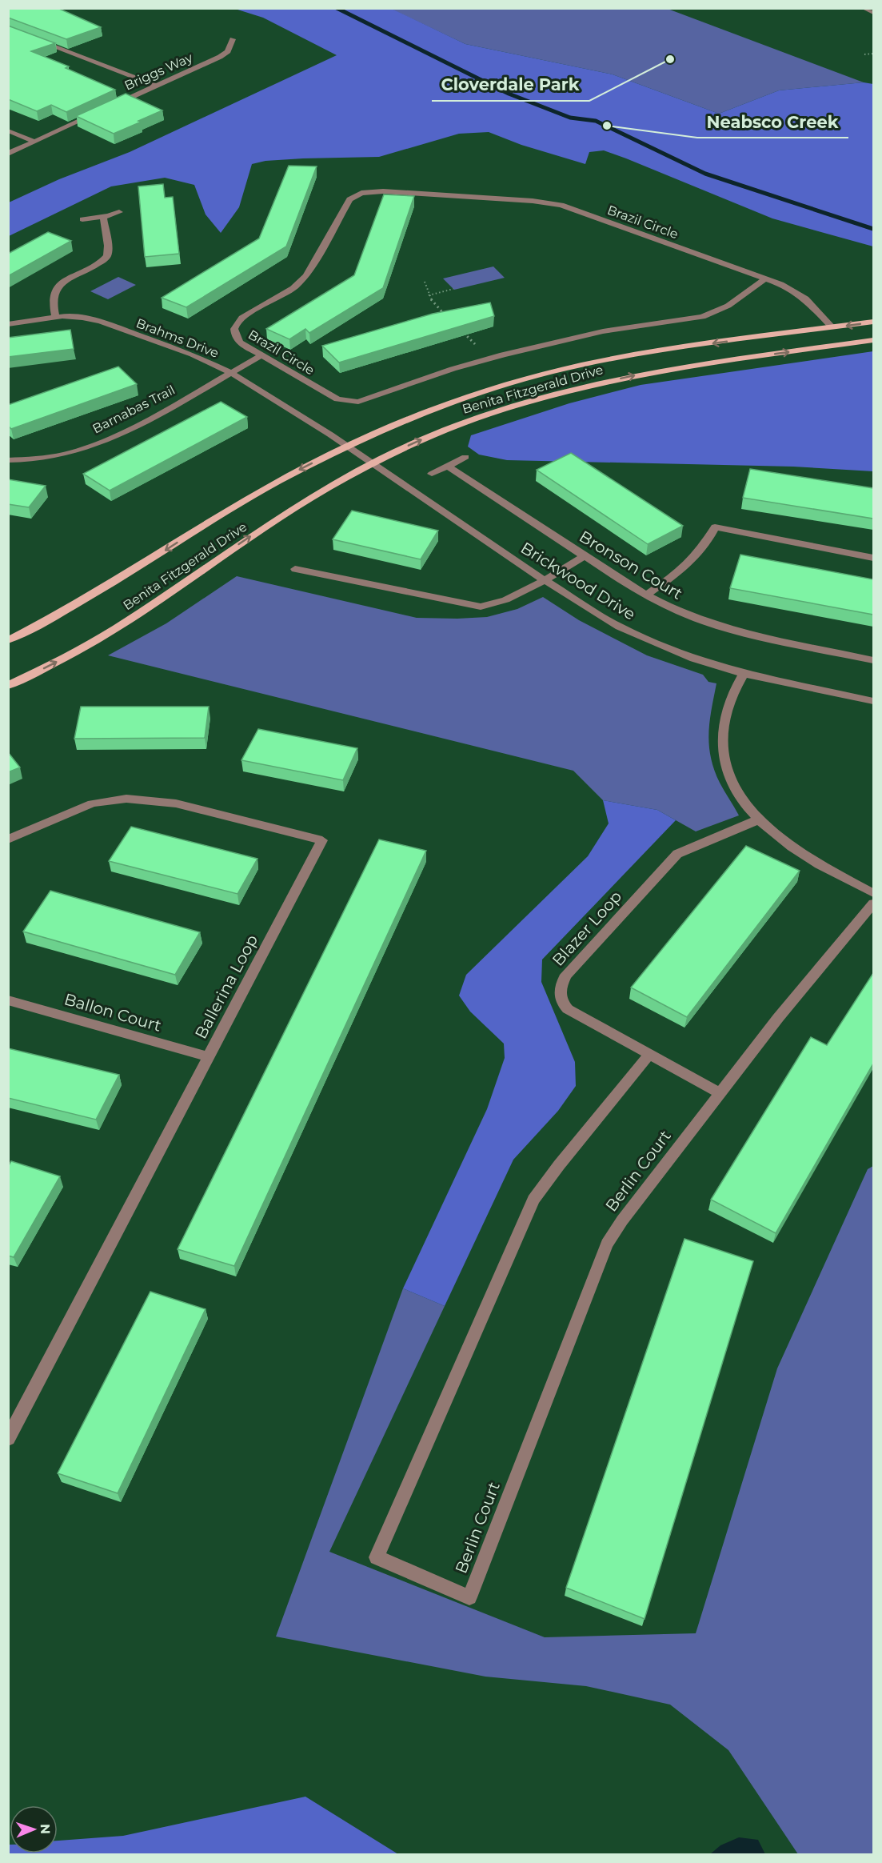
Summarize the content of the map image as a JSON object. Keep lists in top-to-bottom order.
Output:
{
  "streets": {
    "main road": ["Benita Fitzgerald Drive"],
    "street": [
      "Briggs Way",
      "Brazil Circle",
      "Brahms Drive",
      "Barnabas Trail",
      "Bronson Court",
      "Brickwood Drive",
      "Blazer Loop",
      "Ballerina Loop",
      "Ballon Court",
      "Berlin Court"
    ]
  },
  "crossings": [
    ["Brazil Circle", "Benita Fitzgerald Drive"],
    ["Brazil Circle", "Barnabas Trail"],
    ["Brahms Drive", "Benita Fitzgerald Drive"],
    ["Brahms Drive", "Barnabas Trail"],
    ["Brahms Drive", "Brickwood Drive"],
    ["Benita Fitzgerald Drive", "Brickwood Drive"],
    ["Blazer Loop", "Berlin Court"],
    ["Ballerina Loop", "Ballon Court"]
  ],
  "places": ["Cloverdale Park", "Neabsco Creek"],
  "north": "right"
}
